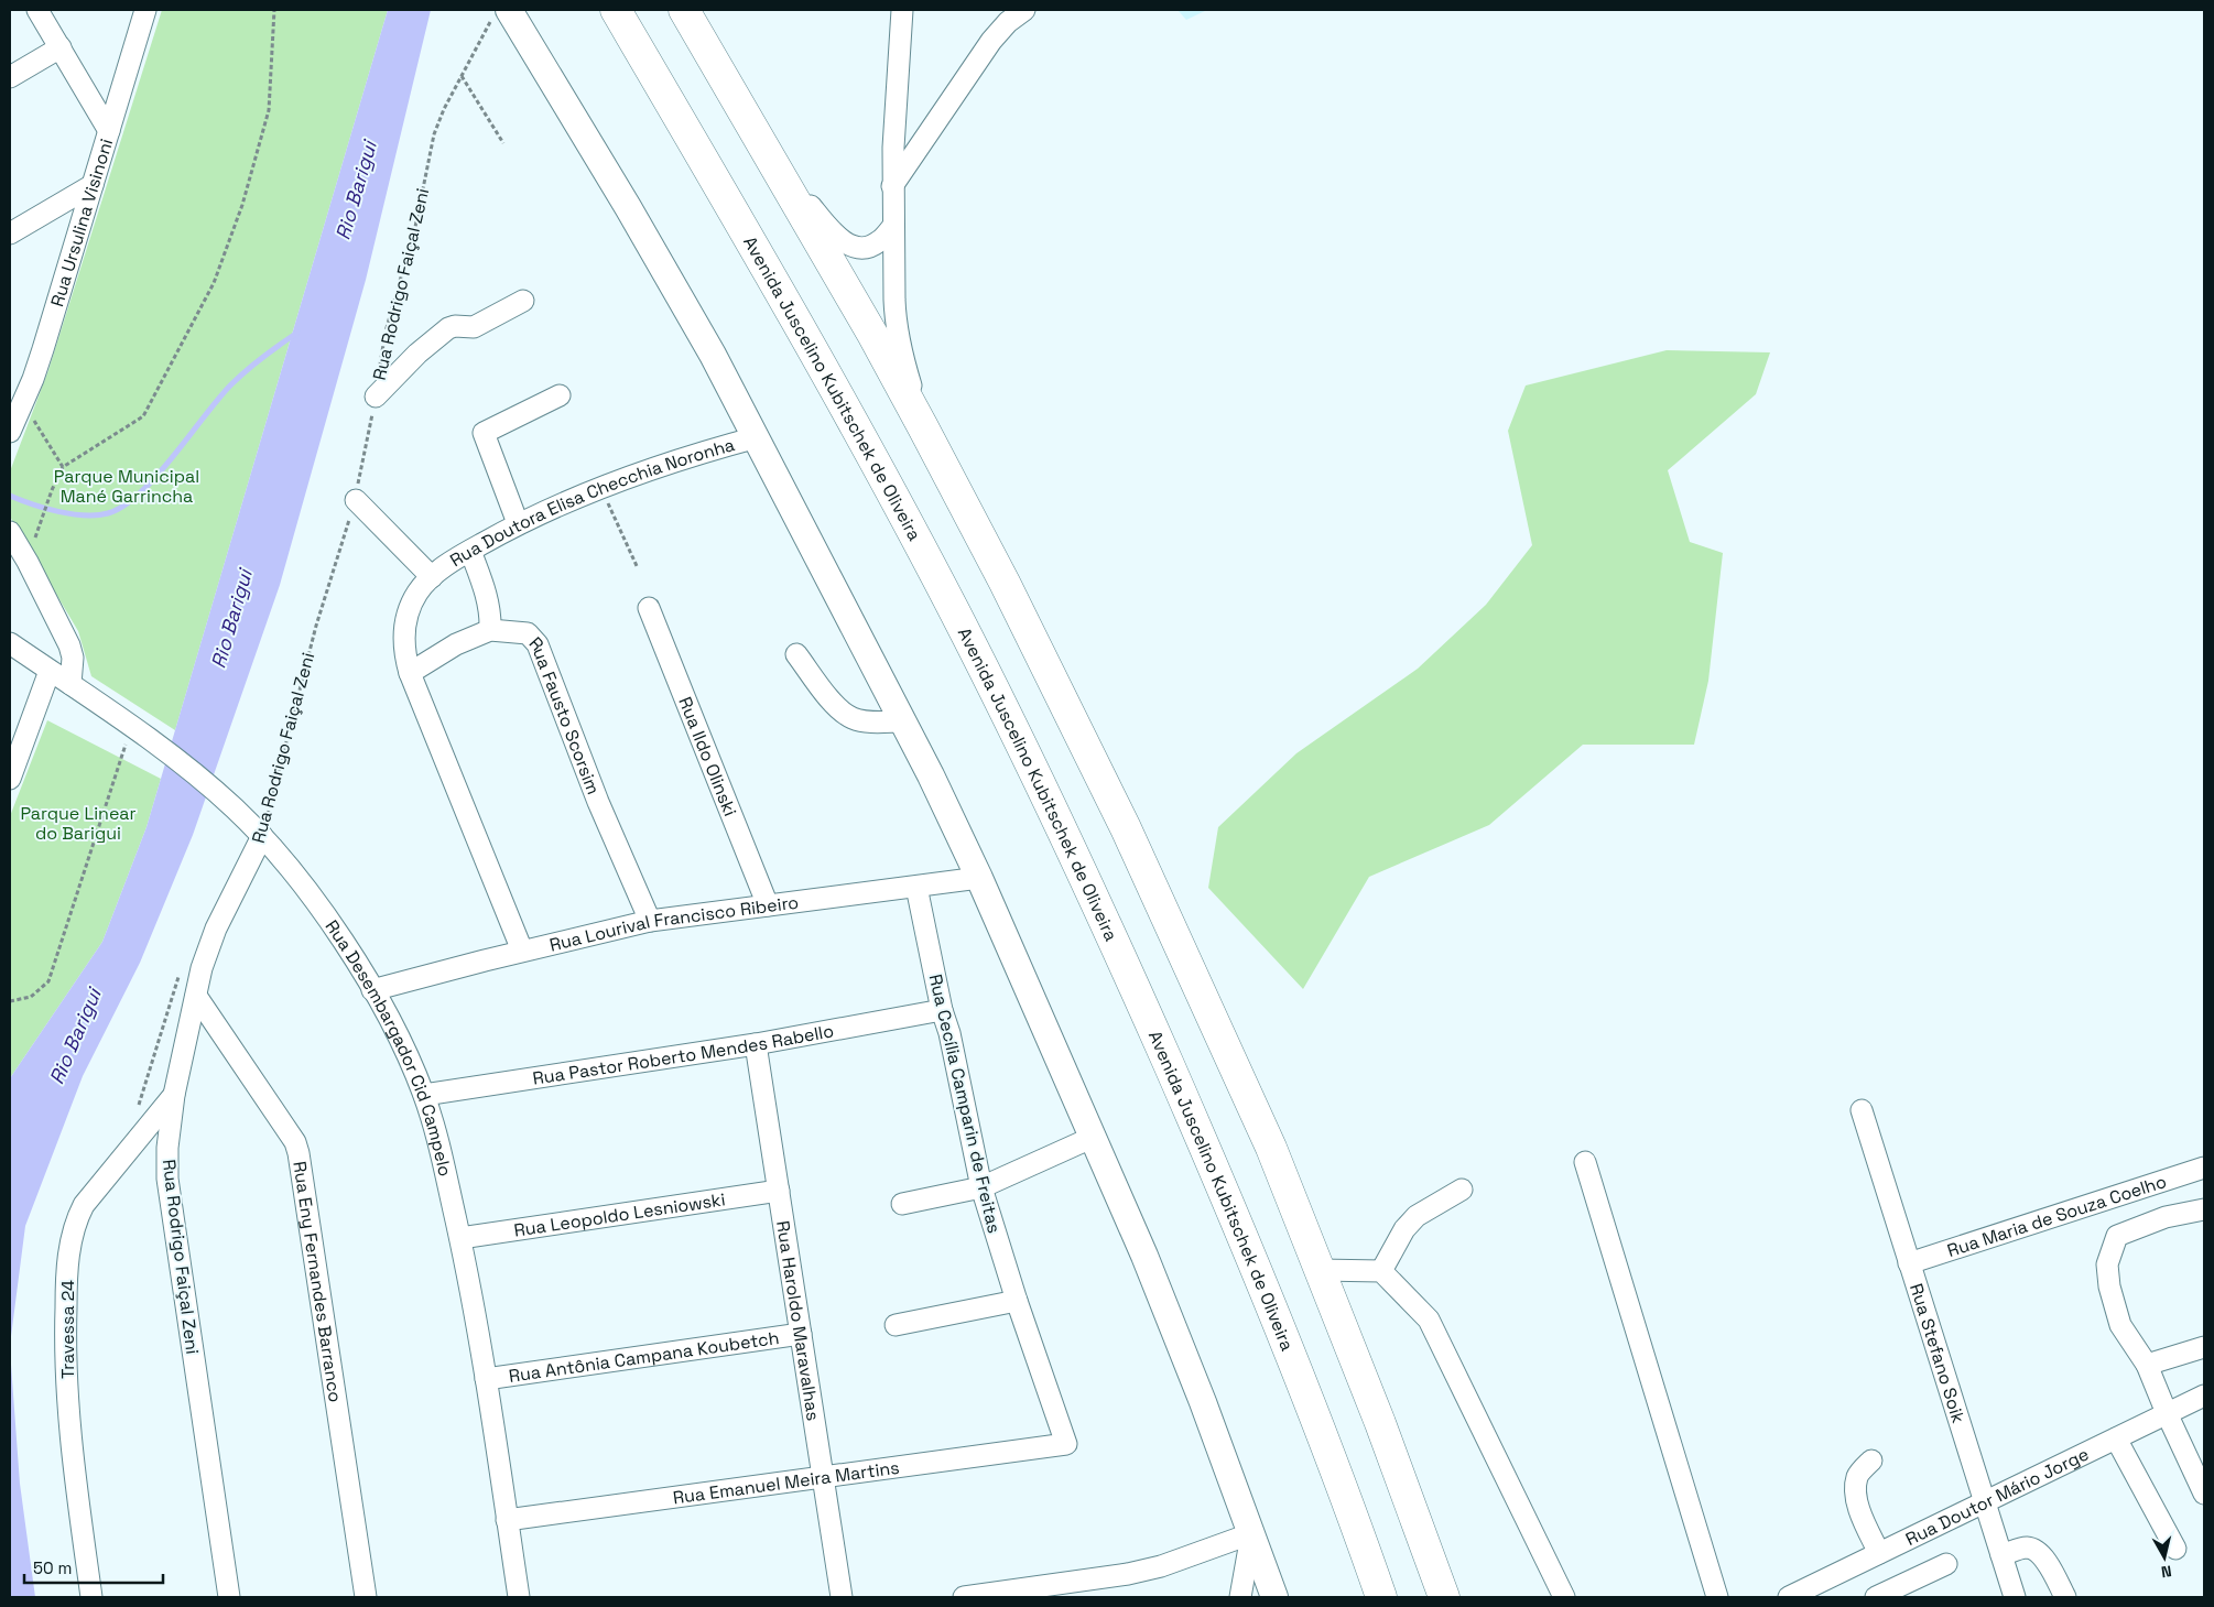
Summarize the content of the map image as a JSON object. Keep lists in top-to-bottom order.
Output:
{
  "streets": {
    "highway": ["Avenida Juscelino Kubitschek de Oliveira"],
    "street": [
      "Rua Ursulina Visinoni",
      "Rua Rodrigo Faiçal Zeni",
      "Rua Doutora Elisa Checchia Noronha",
      "Rua Fausto Scorsim",
      "Rua Ildo Olinski",
      "Rua Lourival Francisco Ribeiro",
      "Rua Desembargador Cid Campelo",
      "Rua Pastor Roberto Mendes Rabello",
      "Rua Cecília Camparin de Freitas",
      "Rua Leopoldo Lesniowski",
      "Rua Maria de Souza Coelho",
      "Rua Eny Fernandes Barranco",
      "Rua Haroldo Maravalhas",
      "Travessa 24",
      "Rua Stefano Soik",
      "Rua Antônia Campana Koubetch",
      "Rua Emanuel Meira Martins",
      "Rua Doutor Mário Jorge"
    ]
  },
  "crossings": [
    ["Rua Rodrigo Faiçal Zeni", "Rua Desembargador Cid Campelo"],
    ["Rua Rodrigo Faiçal Zeni", "Rua Eny Fernandes Barranco"],
    ["Rua Rodrigo Faiçal Zeni", "Travessa 24"],
    ["Rua Doutora Elisa Checchia Noronha", "Rua Fausto Scorsim"],
    ["Rua Doutora Elisa Checchia Noronha", "Rua Lourival Francisco Ribeiro"],
    ["Rua Fausto Scorsim", "Rua Lourival Francisco Ribeiro"],
    ["Rua Ildo Olinski", "Rua Lourival Francisco Ribeiro"],
    ["Rua Lourival Francisco Ribeiro", "Rua Desembargador Cid Campelo"],
    ["Rua Lourival Francisco Ribeiro", "Rua Cecília Camparin de Freitas"],
    ["Rua Desembargador Cid Campelo", "Rua Pastor Roberto Mendes Rabello"],
    ["Rua Desembargador Cid Campelo", "Rua Leopoldo Lesniowski"],
    ["Rua Desembargador Cid Campelo", "Rua Antônia Campana Koubetch"],
    ["Rua Desembargador Cid Campelo", "Rua Emanuel Meira Martins"],
    ["Rua Pastor Roberto Mendes Rabello", "Rua Cecília Camparin de Freitas"],
    ["Rua Pastor Roberto Mendes Rabello", "Rua Haroldo Maravalhas"],
    ["Rua Cecília Camparin de Freitas", "Rua Emanuel Meira Martins"],
    ["Rua Leopoldo Lesniowski", "Rua Haroldo Maravalhas"],
    ["Rua Maria de Souza Coelho", "Rua Stefano Soik"],
    ["Rua Haroldo Maravalhas", "Rua Antônia Campana Koubetch"],
    ["Rua Haroldo Maravalhas", "Rua Emanuel Meira Martins"],
    ["Rua Stefano Soik", "Rua Doutor Mário Jorge"]
  ],
  "water": ["Rio Barigui"],
  "parks": ["Parque Municipal Mané Garrincha", "Parque Linear do Barigui"],
  "scale_bar": "50 m",
  "north": "bottom"
}
